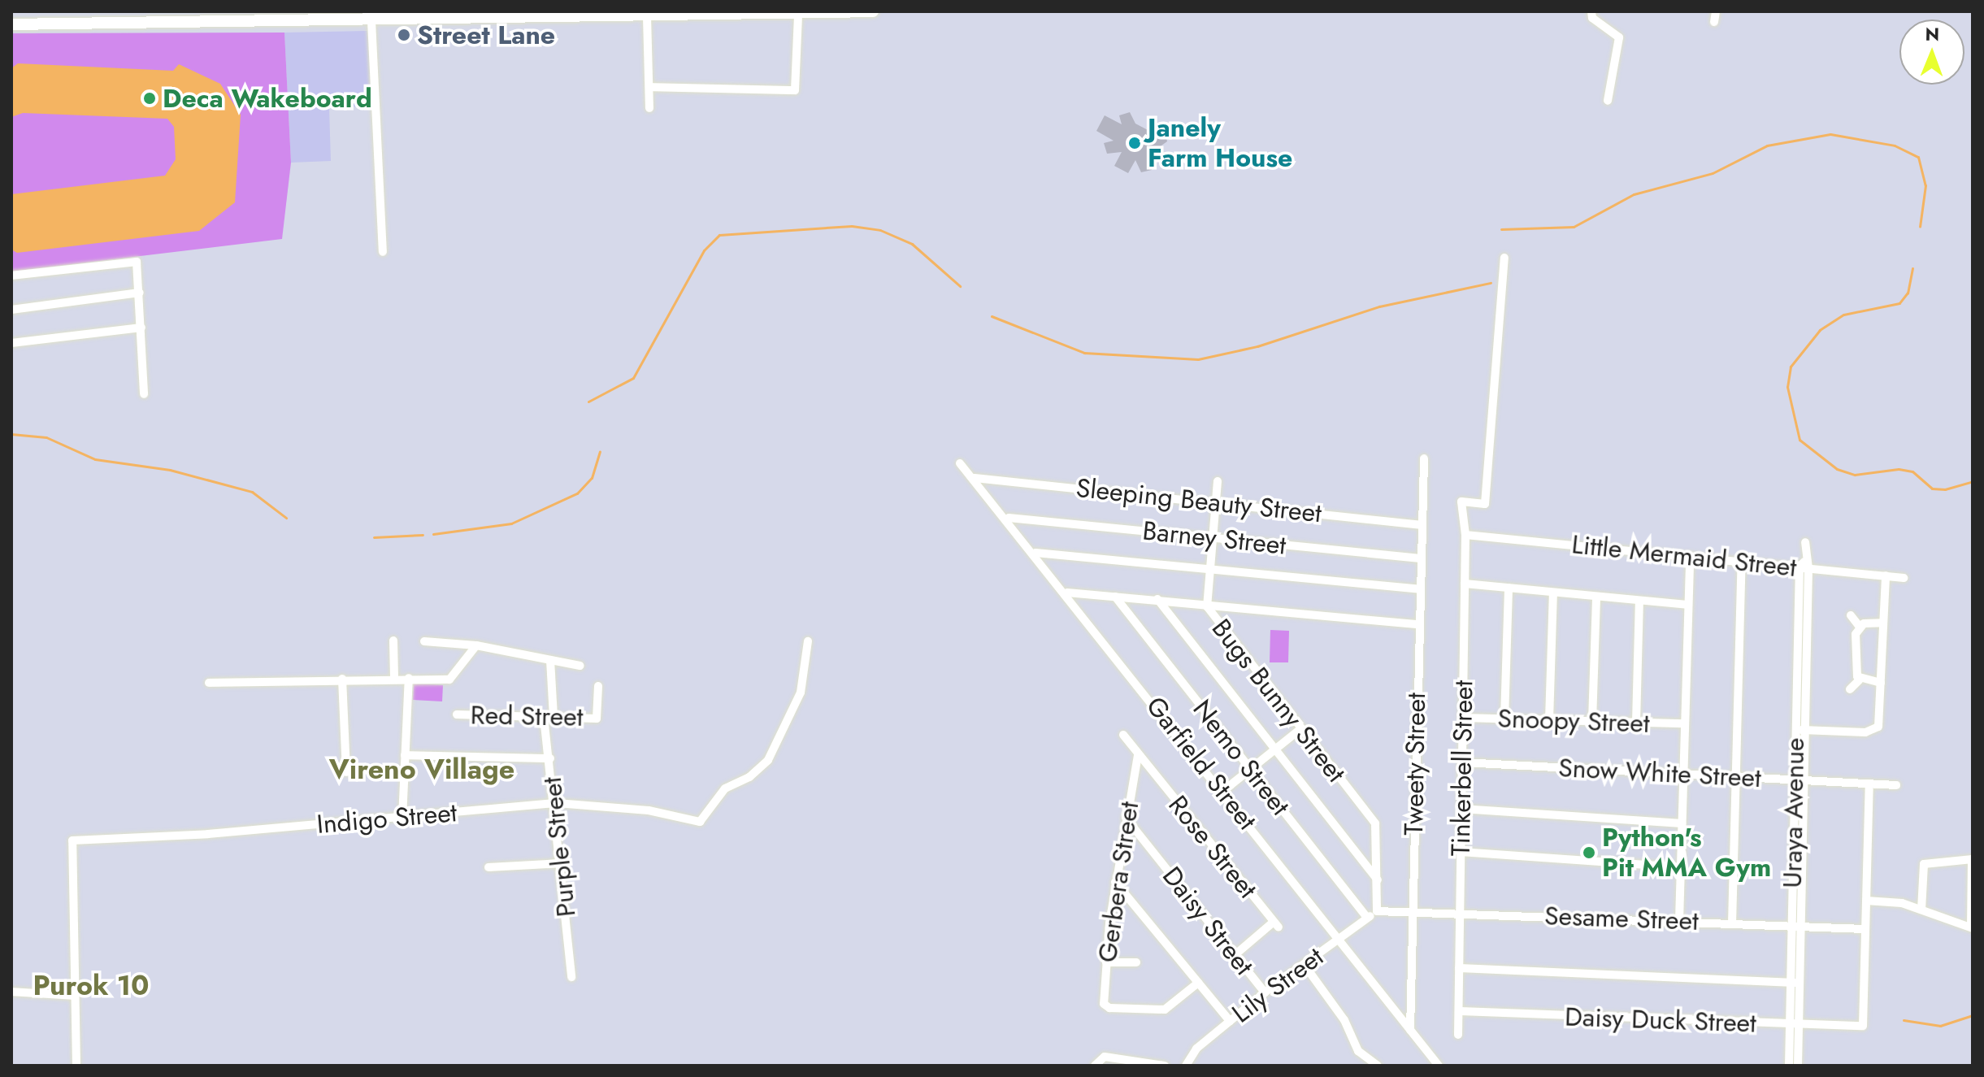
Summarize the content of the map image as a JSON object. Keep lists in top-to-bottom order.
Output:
{
  "streets": {
    "street": [
      "Sleeping Beauty Street",
      "Barney Street",
      "Little Mermaid Street",
      "Bugs Bunny Street",
      "Red Street",
      "Snoopy Street",
      "Nemo Street",
      "Garfield Street",
      "Tweety Street",
      "Tinkerbell Street",
      "Snow White Street",
      "Uraya Avenue",
      "Indigo Street",
      "Purple Street",
      "Rose Street",
      "Gerbera Street",
      "Sesame Street",
      "Daisy Street",
      "Lily Street",
      "Daisy Duck Street"
    ]
  },
  "crossings": [
    ["Sleeping Beauty Street", "Bugs Bunny Street"],
    ["Sleeping Beauty Street", "Garfield Street"],
    ["Sleeping Beauty Street", "Tweety Street"],
    ["Barney Street", "Bugs Bunny Street"],
    ["Barney Street", "Garfield Street"],
    ["Barney Street", "Tweety Street"],
    ["Little Mermaid Street", "Tinkerbell Street"],
    ["Little Mermaid Street", "Uraya Avenue"],
    ["Bugs Bunny Street", "Sesame Street"],
    ["Bugs Bunny Street", "Lily Street"],
    ["Red Street", "Purple Street"],
    ["Snoopy Street", "Tinkerbell Street"],
    ["Nemo Street", "Lily Street"],
    ["Garfield Street", "Tweety Street"],
    ["Garfield Street", "Lily Street"],
    ["Tweety Street", "Sesame Street"],
    ["Tinkerbell Street", "Snow White Street"],
    ["Tinkerbell Street", "Sesame Street"],
    ["Tinkerbell Street", "Daisy Duck Street"],
    ["Snow White Street", "Uraya Avenue"],
    ["Uraya Avenue", "Sesame Street"],
    ["Uraya Avenue", "Daisy Duck Street"],
    ["Indigo Street", "Purple Street"],
    ["Rose Street", "Gerbera Street"],
    ["Rose Street", "Daisy Street"],
    ["Gerbera Street", "Daisy Street"],
    ["Sesame Street", "Lily Street"],
    ["Sesame Street", "Daisy Duck Street"],
    ["Daisy Street", "Lily Street"]
  ],
  "districts": ["Vireno Village", "Purok 10"],
  "places": [
    "Street Lane",
    "Deca Wakeboard",
    "Janely Farm House",
    "Python's Pit MMA Gym"
  ],
  "north": "top"
}
